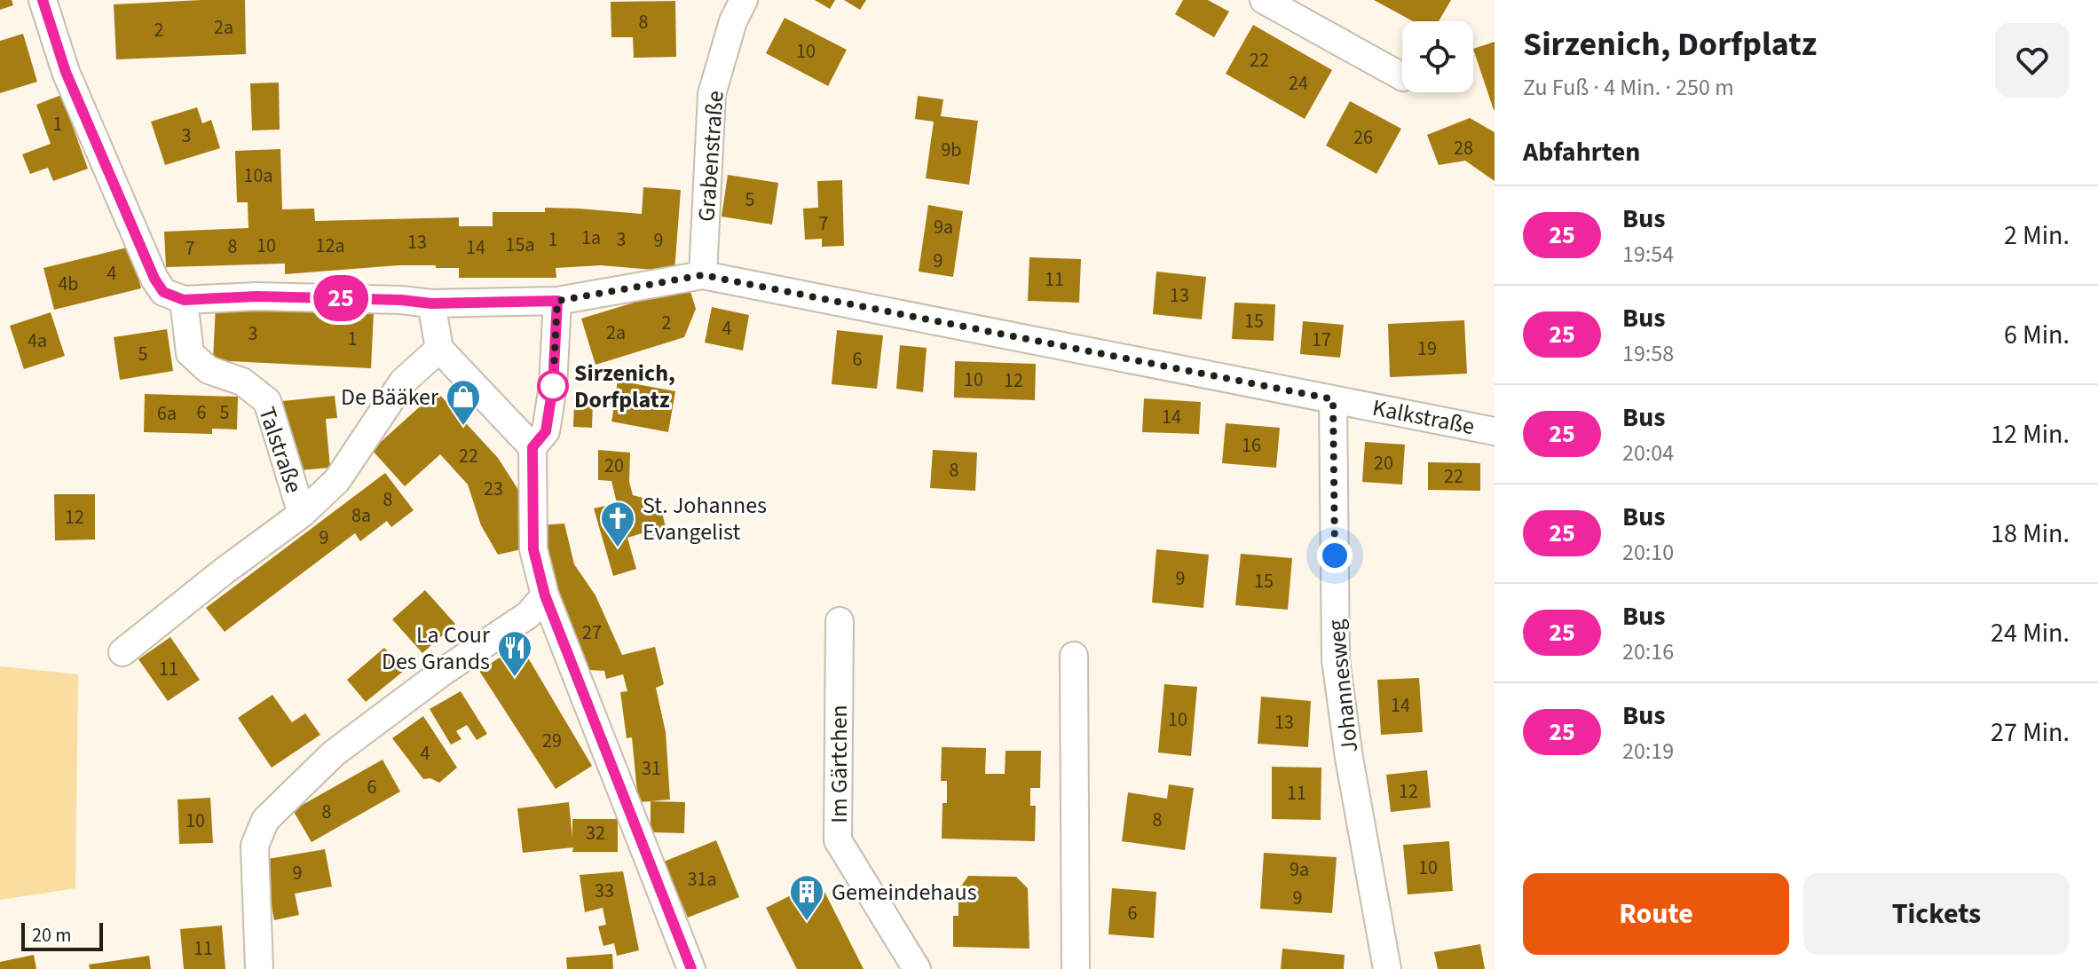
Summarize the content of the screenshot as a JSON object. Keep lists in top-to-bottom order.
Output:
{
  "streets": {
    "street": [
      "Grabenstraße",
      "Kalkstraße",
      "Talstraße",
      "Johannesweg",
      "Im Gärtchen"
    ]
  },
  "crossings": [
    ["Grabenstraße", "Kalkstraße"],
    ["Kalkstraße", "Talstraße"],
    ["Kalkstraße", "Johannesweg"]
  ],
  "places": {
    "other": ["Sirzenich, Dorfplatz"],
    "shop": ["De Bääker"],
    "church": ["St. Johannes Evangelist"],
    "restaurant": ["La Cour Des Grands"],
    "building": ["Gemeindehaus"]
  },
  "lines": ["bus line 25"],
  "house_numbers": [
    "8",
    "2a",
    "2",
    "10",
    "22",
    "24",
    "1",
    "3",
    "26",
    "28",
    "9b",
    "10a",
    "5",
    "7",
    "9a",
    "1a",
    "1",
    "3",
    "9",
    "13",
    "15a",
    "10",
    "12a",
    "8",
    "14",
    "7",
    "9",
    "4",
    "11",
    "4b",
    "13",
    "15",
    "2",
    "4",
    "2a",
    "3",
    "1",
    "17",
    "4a",
    "19",
    "5",
    "6",
    "10",
    "12",
    "6",
    "5",
    "6a",
    "14",
    "16",
    "22",
    "20",
    "20",
    "8",
    "22",
    "23",
    "8",
    "8a",
    "12",
    "9",
    "9",
    "15",
    "27",
    "11",
    "14",
    "10",
    "13",
    "29",
    "4",
    "31",
    "6",
    "12",
    "11",
    "8",
    "8",
    "10",
    "32",
    "10",
    "9a",
    "9",
    "31a",
    "33",
    "9",
    "6",
    "11"
  ],
  "scale_bar": "20 m",
  "page": {
    "on_map": "25",
    "heading": [
      ["Sirzenich, Dorfplatz", "Zu Fuß · 4 Min. · 250 m"],
      "Abfahrten"
    ],
    "list": [
      {
        "mark": "25",
        "name": "Bus",
        "note": "19:54",
        "value": "2 Min."
      },
      {
        "mark": "25",
        "name": "Bus",
        "note": "19:58",
        "value": "6 Min."
      },
      {
        "mark": "25",
        "name": "Bus",
        "note": "20:04",
        "value": "12 Min."
      },
      {
        "mark": "25",
        "name": "Bus",
        "note": "20:10",
        "value": "18 Min."
      },
      {
        "mark": "25",
        "name": "Bus",
        "note": "20:16",
        "value": "24 Min."
      },
      {
        "mark": "25",
        "name": "Bus",
        "note": "20:19",
        "value": "27 Min."
      }
    ],
    "buttons": ["Route", "Tickets"],
    "scale": "20 m"
  }
}
